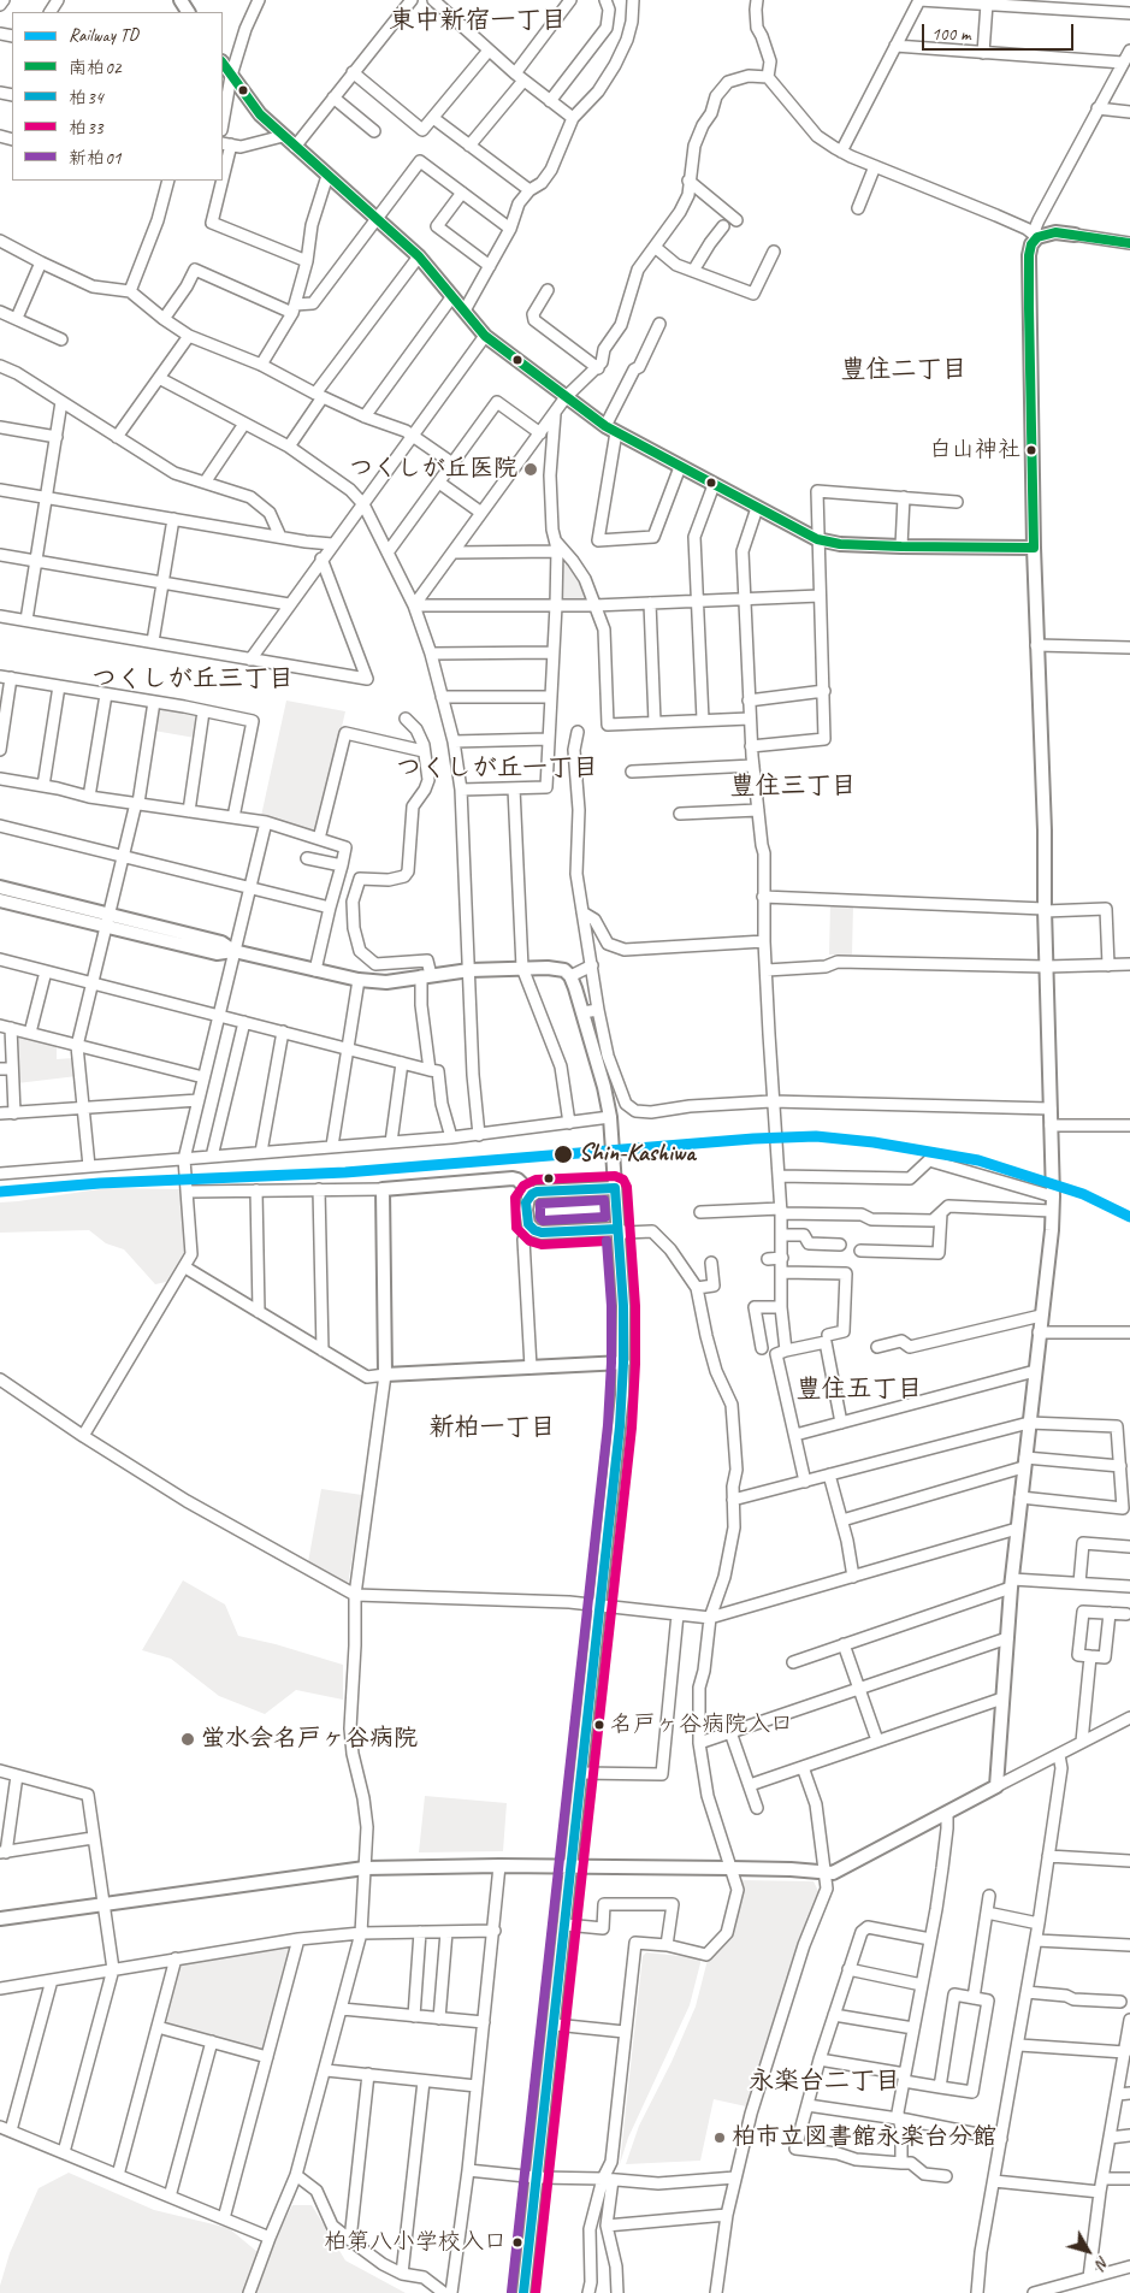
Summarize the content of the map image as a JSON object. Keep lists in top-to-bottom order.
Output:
{
  "districts": [
    "東中新宿一丁目",
    "豊住二丁目",
    "つくしが丘三丁目",
    "つくしが丘一丁目",
    "豊住三丁目",
    "豊住五丁目",
    "新柏一丁目",
    "永楽台二丁目"
  ],
  "places": [
    "白山神社",
    "つくしが丘医院",
    "Shin-Kashiwa",
    "名戸ヶ谷病院入口",
    "蛍水会名戸ヶ谷病院",
    "柏市立図書館永楽台分館",
    "柏第八小学校入口"
  ],
  "lines": [
    "transit line 南柏02",
    "rail line TD",
    "transit line 柏33",
    "transit line 柏34",
    "transit line 新柏01"
  ],
  "legend": [
    "Railway TD",
    "南柏02",
    "柏34",
    "柏33",
    "新柏01"
  ],
  "scale_bar": "100 m",
  "north": "bottom right"
}
